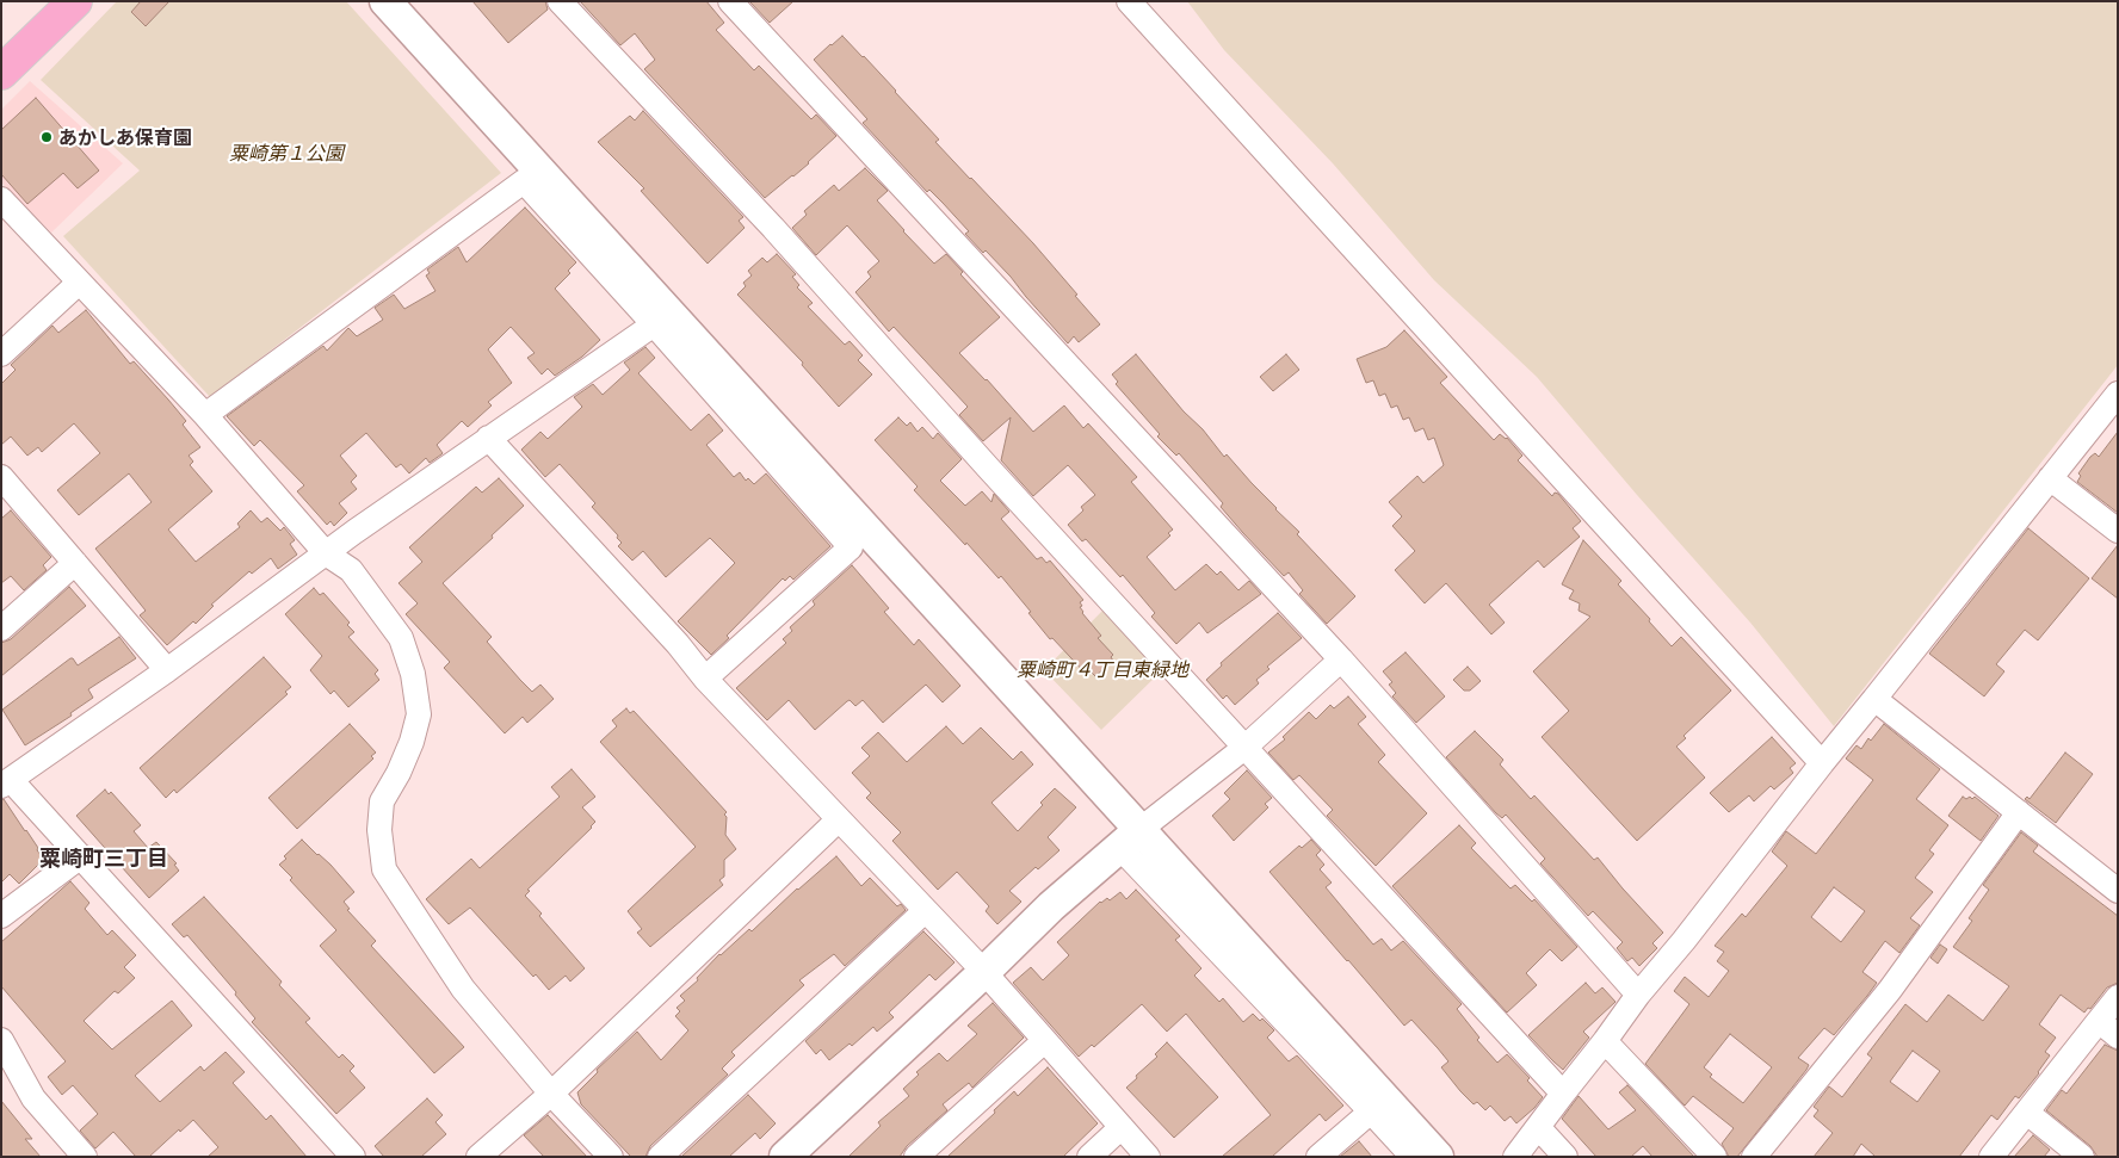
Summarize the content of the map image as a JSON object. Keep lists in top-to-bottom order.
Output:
{
  "districts": ["粟崎町三丁目"],
  "parks": ["粟崎第１公園", "粟崎町４丁目東緑地"],
  "places": ["あかしあ保育園"]
}
